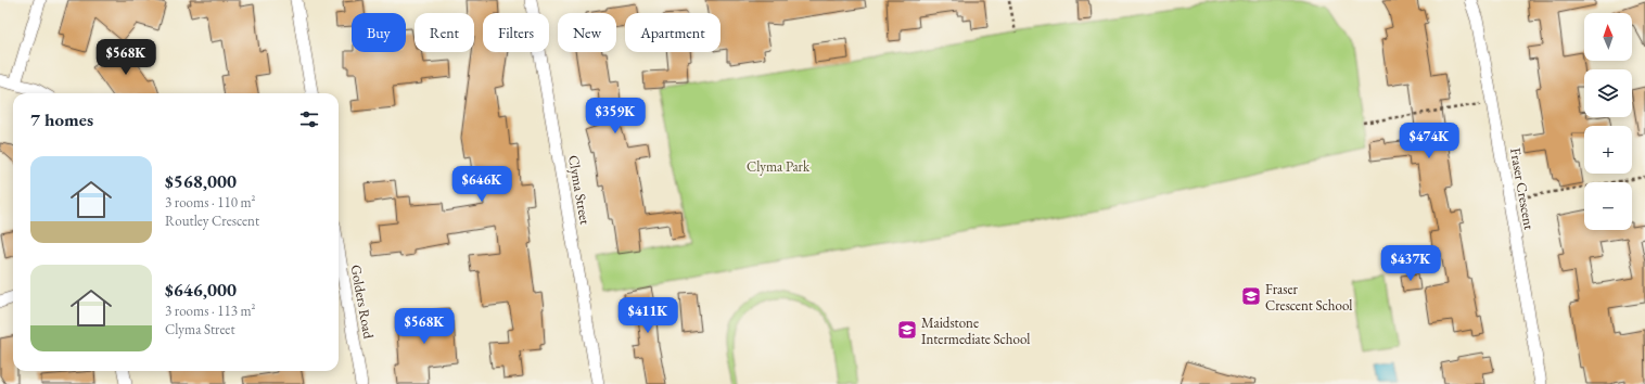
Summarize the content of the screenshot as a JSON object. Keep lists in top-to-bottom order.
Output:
{
  "streets": {
    "street": ["Fraser Crescent", "Clyma Street", "Golders Road"]
  },
  "parks": ["Clyma Park"],
  "places": {
    "school or university": ["Fraser Crescent School", "Maidstone Intermediate School"]
  },
  "north": "top",
  "page": {
    "map_buttons": ["+", "−"],
    "chip": [
      "Buy",
      "Rent",
      "Filters",
      "New",
      "Apartment"
    ],
    "price": [
      "$568K",
      "$359K",
      "$474K",
      "$646K",
      "$437K",
      "$411K",
      "$568K"
    ],
    "heading": "7 homes",
    "list": [
      {
        "name": "$568,000",
        "note": "3 rooms · 110 m² · Routley Crescent"
      },
      {
        "name": "$646,000",
        "note": "3 rooms · 113 m² · Clyma Street"
      }
    ]
  }
}
